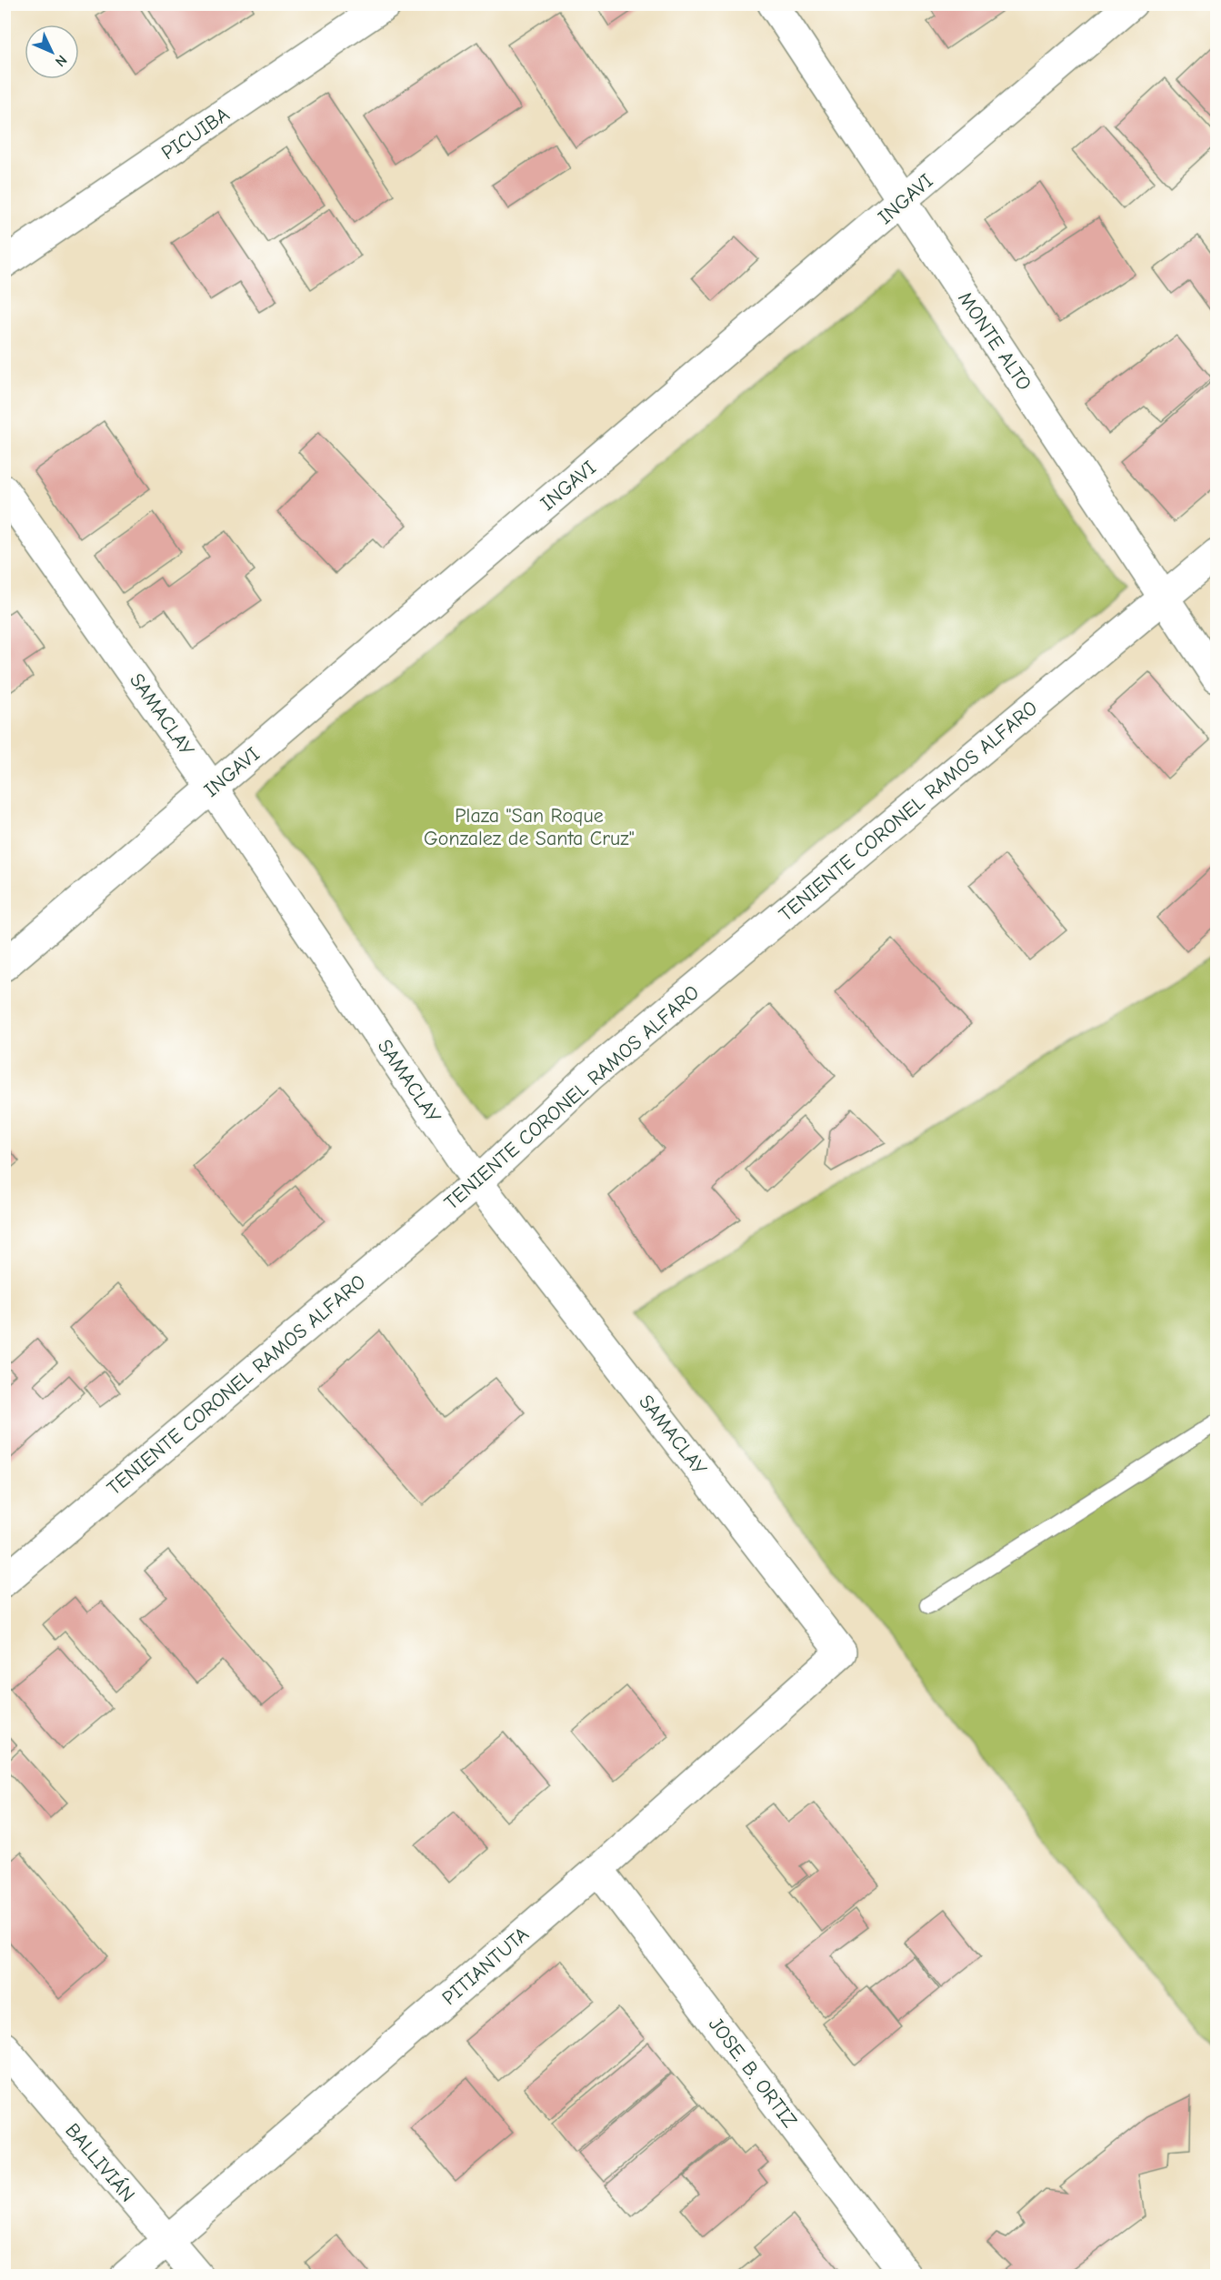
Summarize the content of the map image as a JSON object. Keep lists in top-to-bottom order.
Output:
{
  "streets": {
    "street": [
      "PICUIBA",
      "INGAVI",
      "MONTE ALTO",
      "SAMACLAY",
      "TENIENTE CORONEL RAMOS ALFARO",
      "PITIANTUTA",
      "JOSE. B. ORTIZ",
      "BALLIVIÁN"
    ]
  },
  "crossings": [
    ["INGAVI", "MONTE ALTO"],
    ["INGAVI", "SAMACLAY"],
    ["MONTE ALTO", "TENIENTE CORONEL RAMOS ALFARO"],
    ["SAMACLAY", "TENIENTE CORONEL RAMOS ALFARO"],
    ["SAMACLAY", "PITIANTUTA"],
    ["PITIANTUTA", "JOSE. B. ORTIZ"],
    ["PITIANTUTA", "BALLIVIÁN"]
  ],
  "parks": ["Plaza \"San Roque Gonzalez de Santa Cruz\""],
  "north": "bottom right"
}
